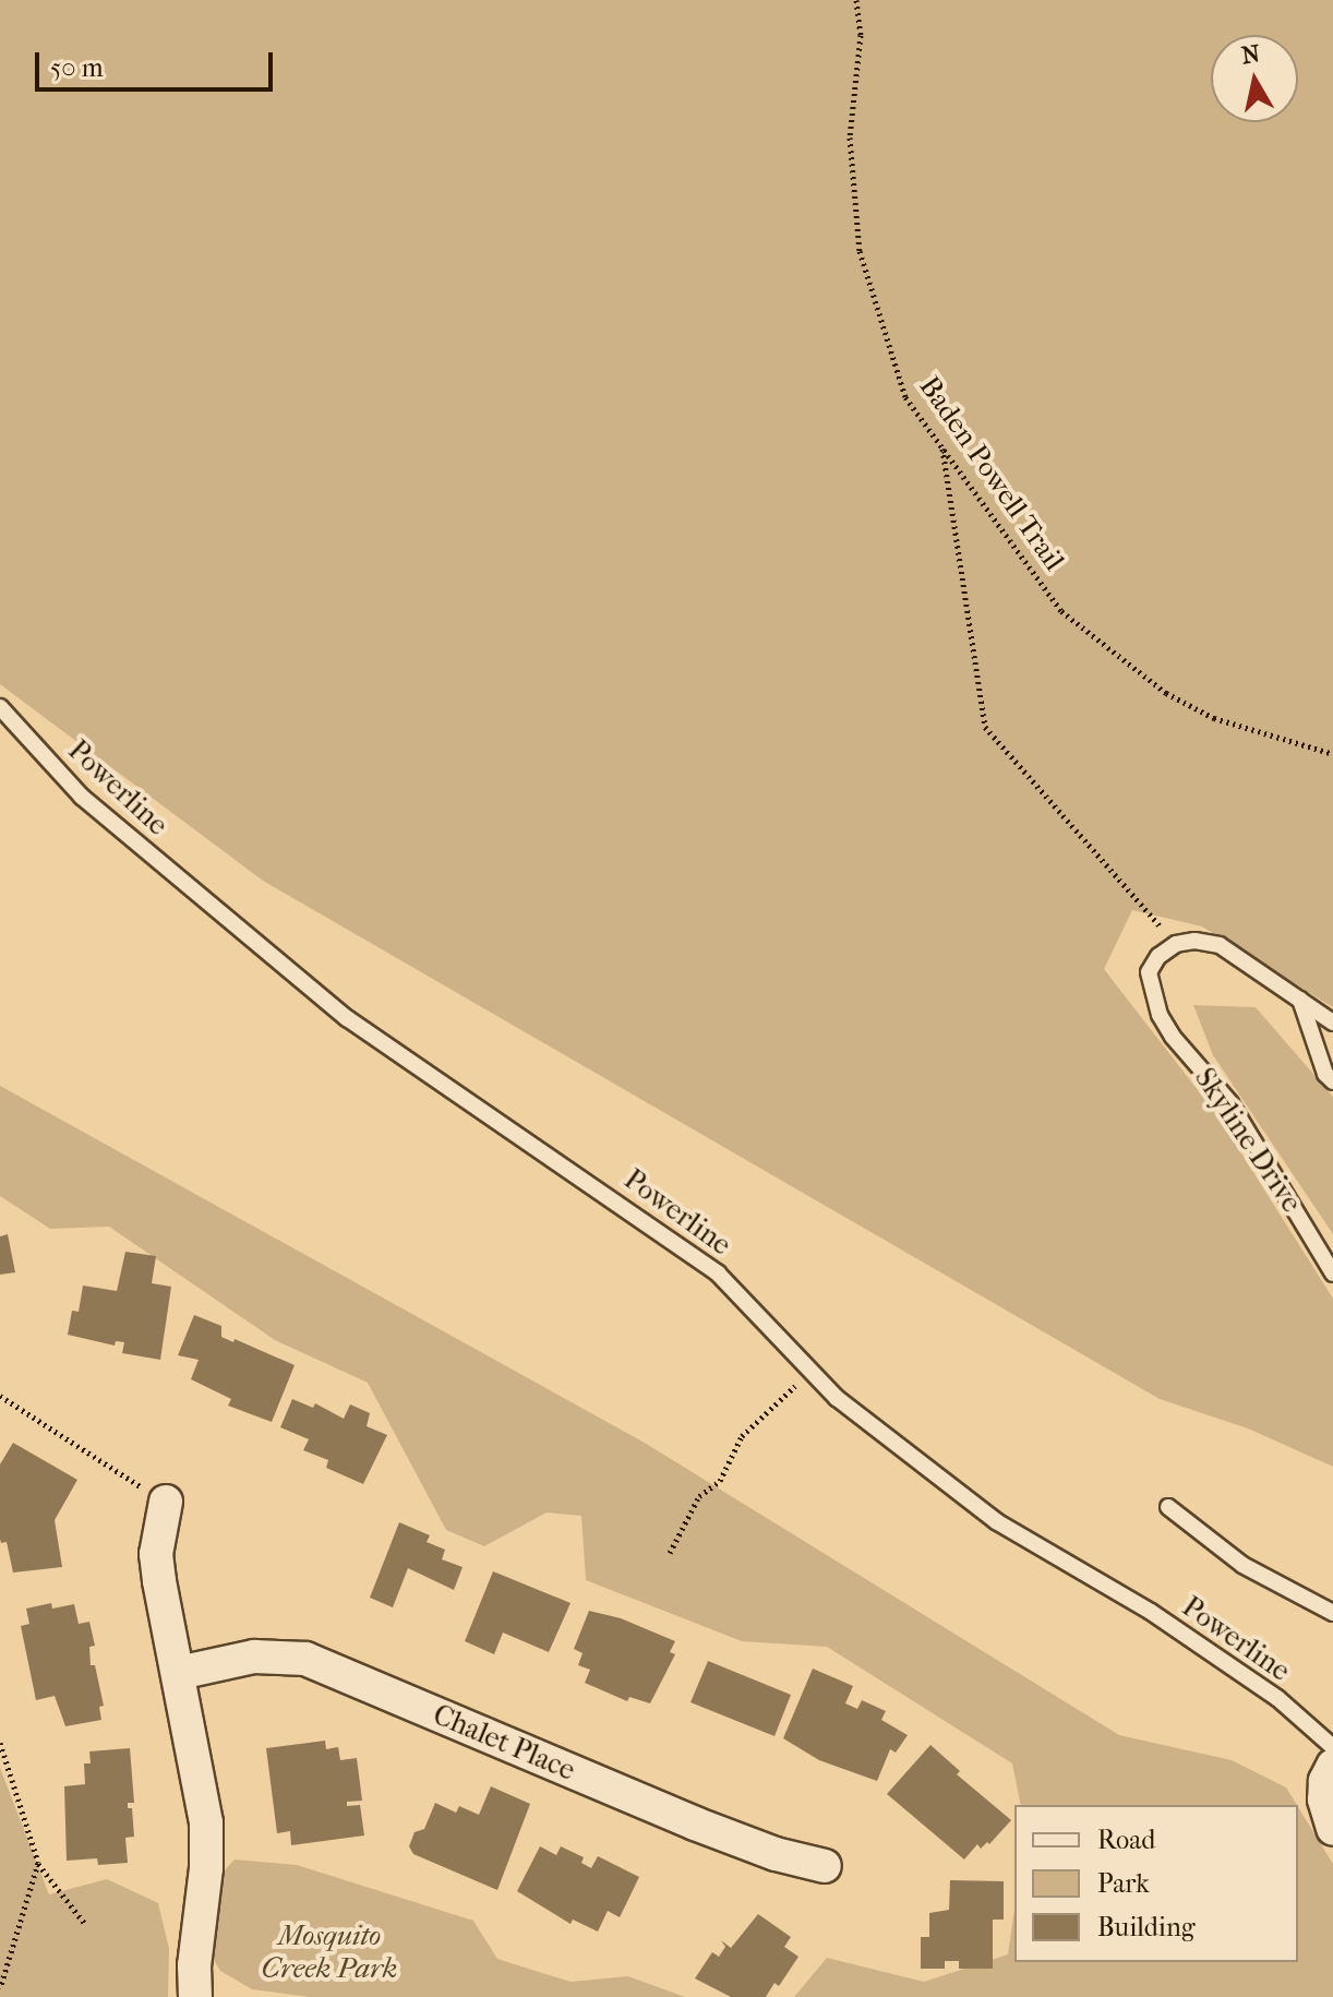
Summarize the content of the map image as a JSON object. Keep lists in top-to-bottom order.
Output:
{
  "streets": {
    "street": ["Chalet Place"],
    "lane": ["Powerline", "Skyline Drive"],
    "path": ["Baden Powell Trail"]
  },
  "parks": ["Mosquito Creek Park"],
  "legend": ["Road", "Park", "Building"],
  "scale_bar": "50 m",
  "north": "top"
}
